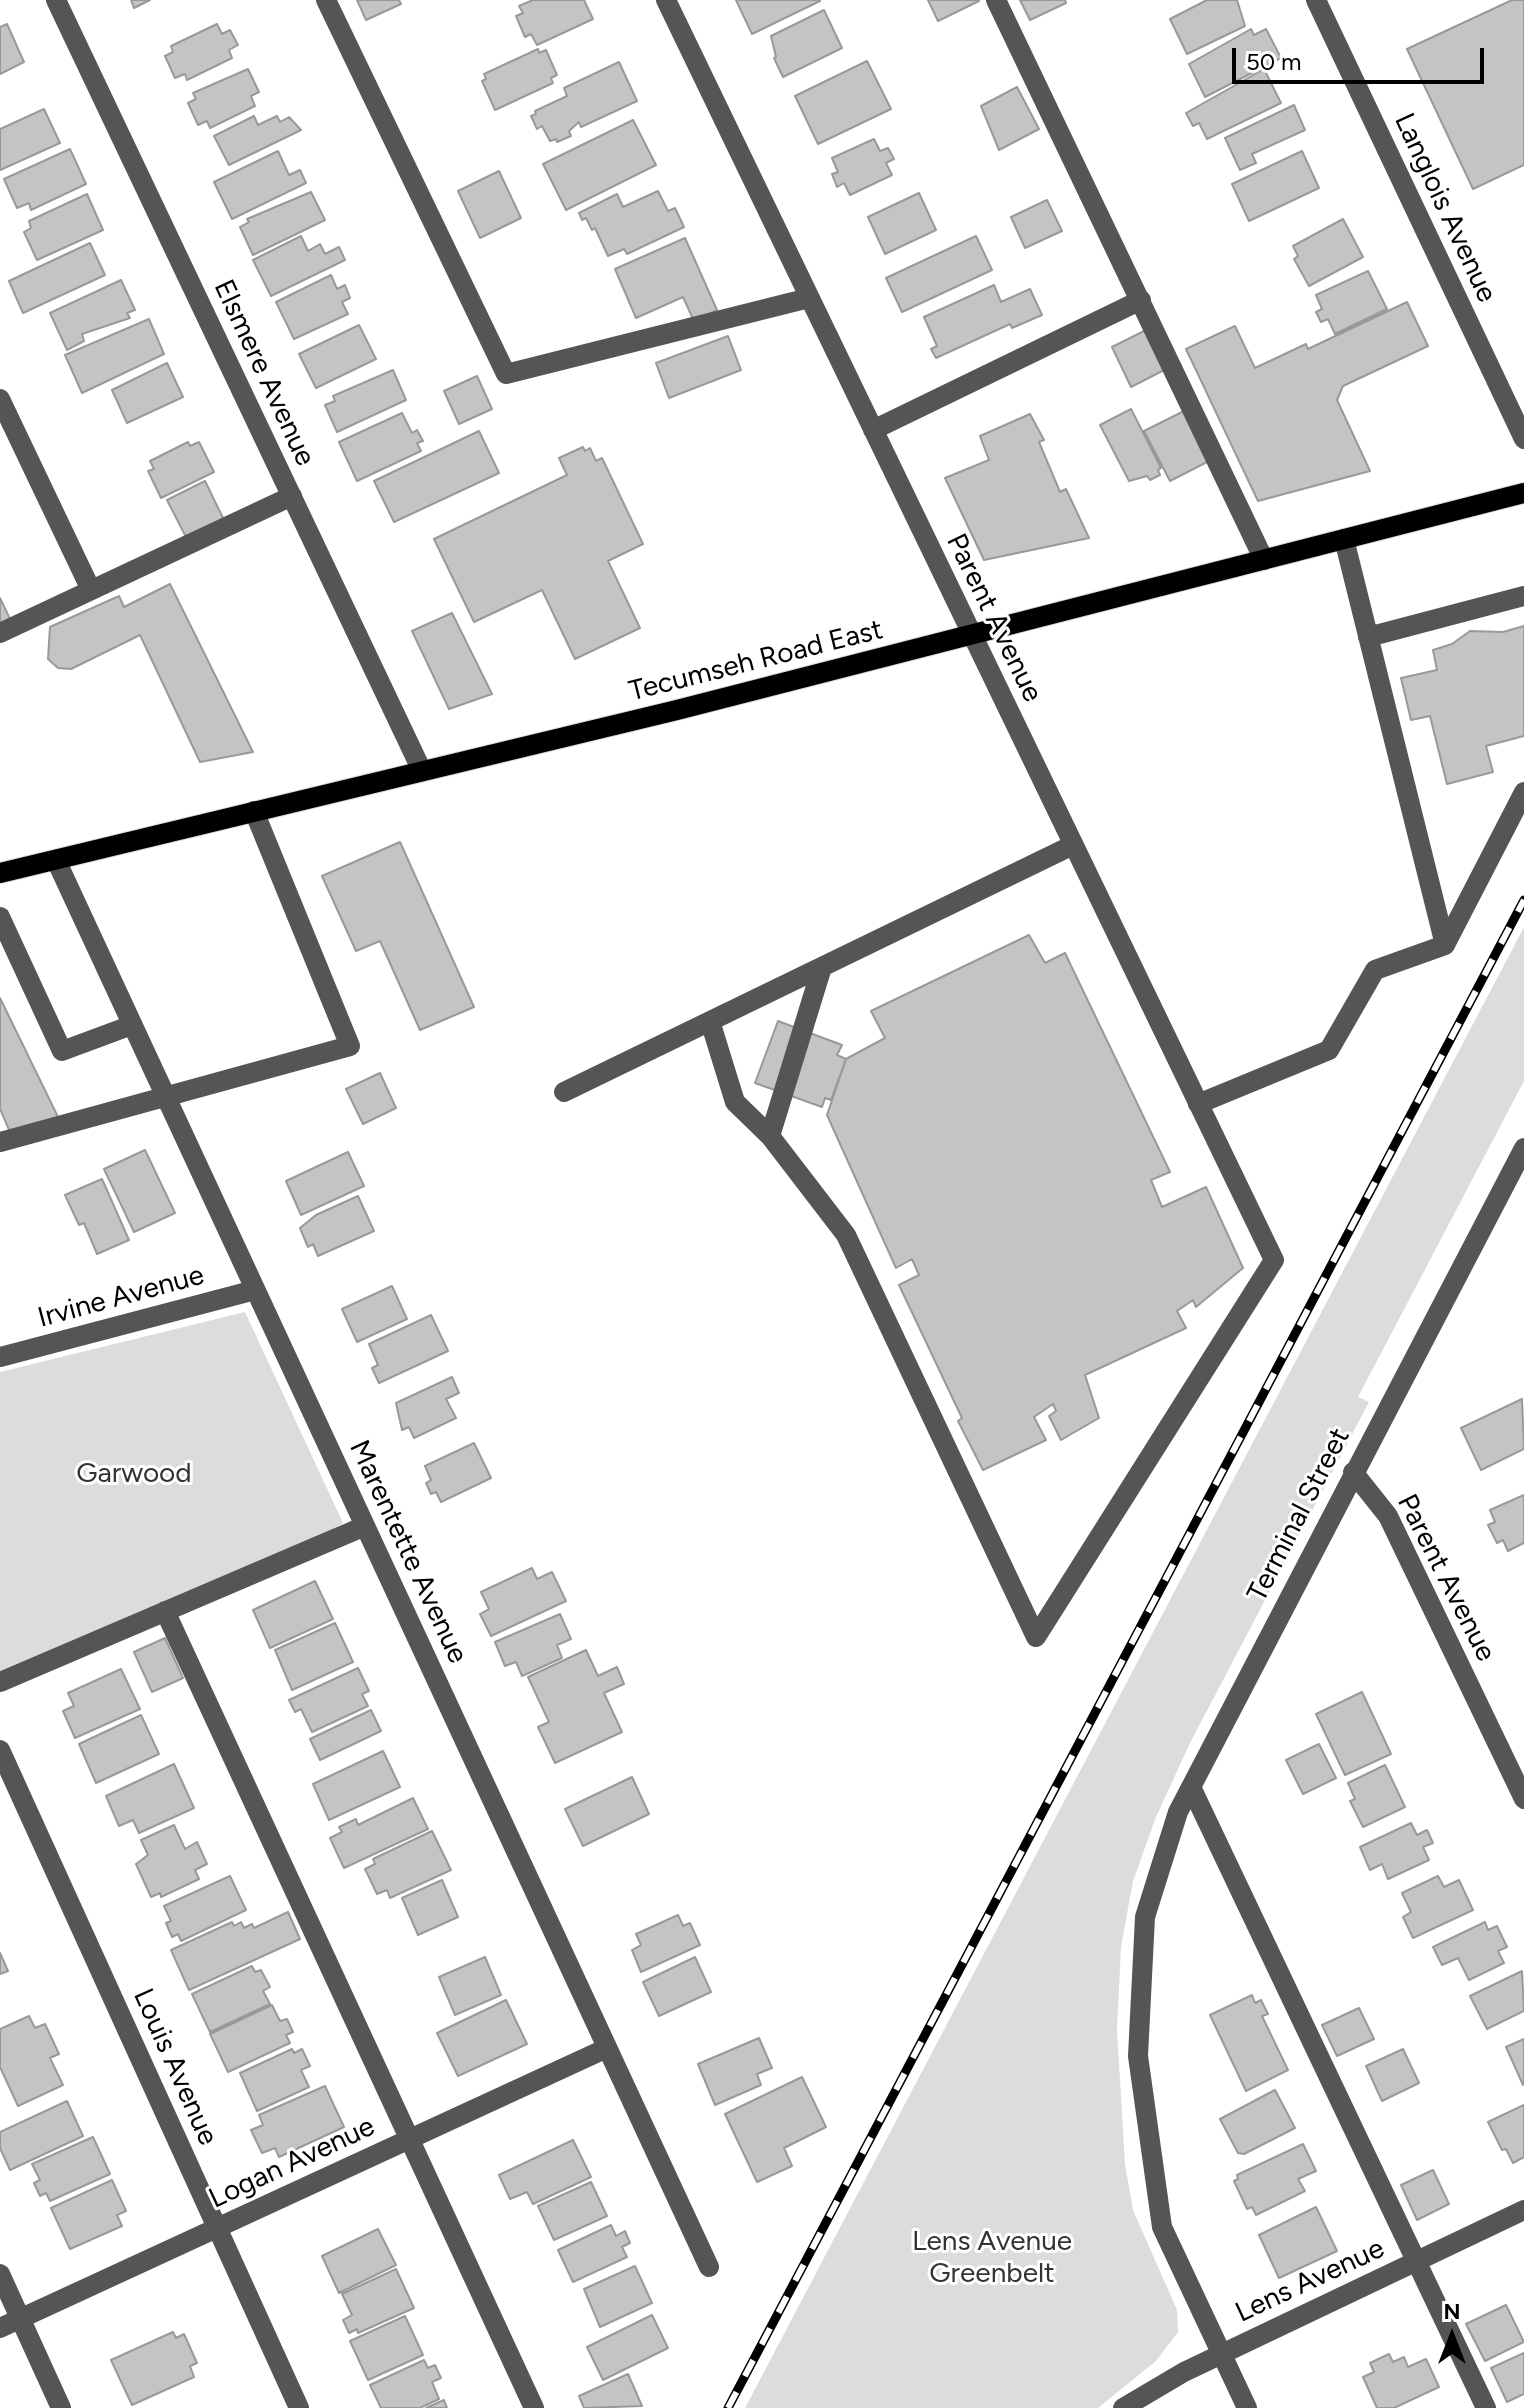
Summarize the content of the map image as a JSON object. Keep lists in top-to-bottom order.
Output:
{
  "streets": {
    "main road": ["Tecumseh Road East"],
    "street": [
      "Langlois Avenue",
      "Elsmere Avenue",
      "Parent Avenue",
      "Irvine Avenue",
      "Terminal Street",
      "Marentette Avenue",
      "Louis Avenue",
      "Logan Avenue",
      "Lens Avenue"
    ]
  },
  "crossings": [
    ["Elsmere Avenue", "Tecumseh Road East"],
    ["Parent Avenue", "Tecumseh Road East"],
    ["Parent Avenue", "Terminal Street"],
    ["Tecumseh Road East", "Marentette Avenue"],
    ["Irvine Avenue", "Marentette Avenue"],
    ["Terminal Street", "Lens Avenue"],
    ["Marentette Avenue", "Logan Avenue"],
    ["Louis Avenue", "Logan Avenue"]
  ],
  "parks": ["Garwood", "Lens Avenue Greenbelt"],
  "scale_bar": "50 m",
  "north": "top"
}
